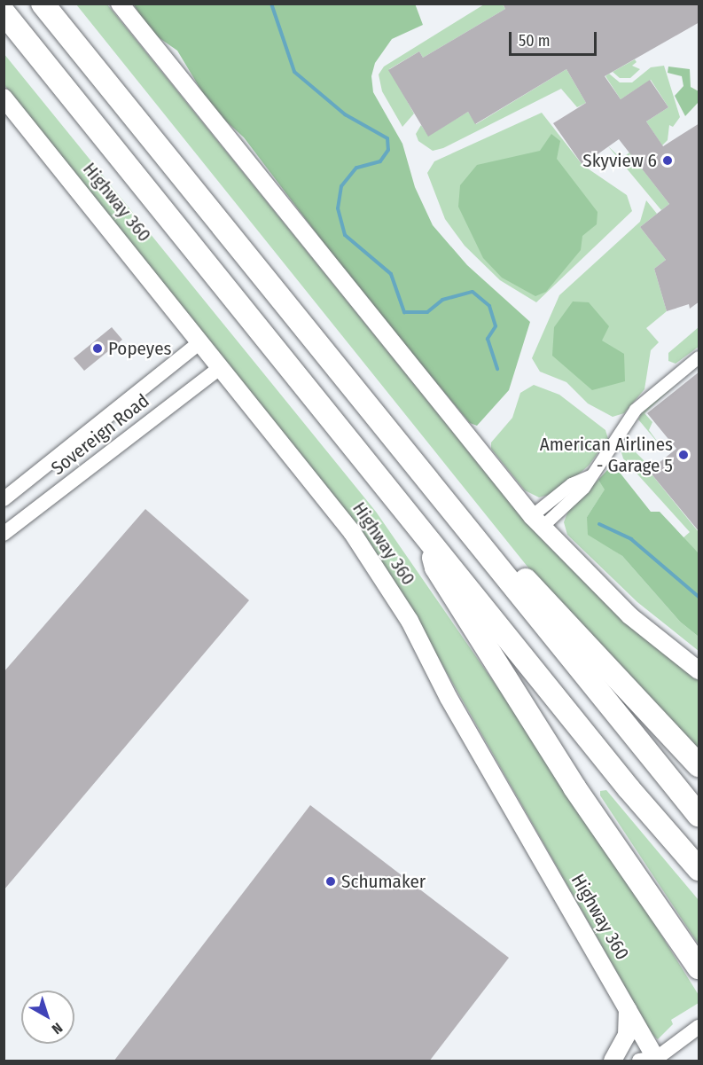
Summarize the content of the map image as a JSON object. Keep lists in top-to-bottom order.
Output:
{
  "streets": {
    "main road": ["Highway 360"],
    "street": ["Sovereign Road"]
  },
  "crossings": [
    ["Highway 360", "Sovereign Road"]
  ],
  "places": [
    "Skyview 6",
    "Popeyes",
    "American Airlines - Garage 5",
    "Schumaker"
  ],
  "scale_bar": "50 m",
  "north": "bottom right"
}
